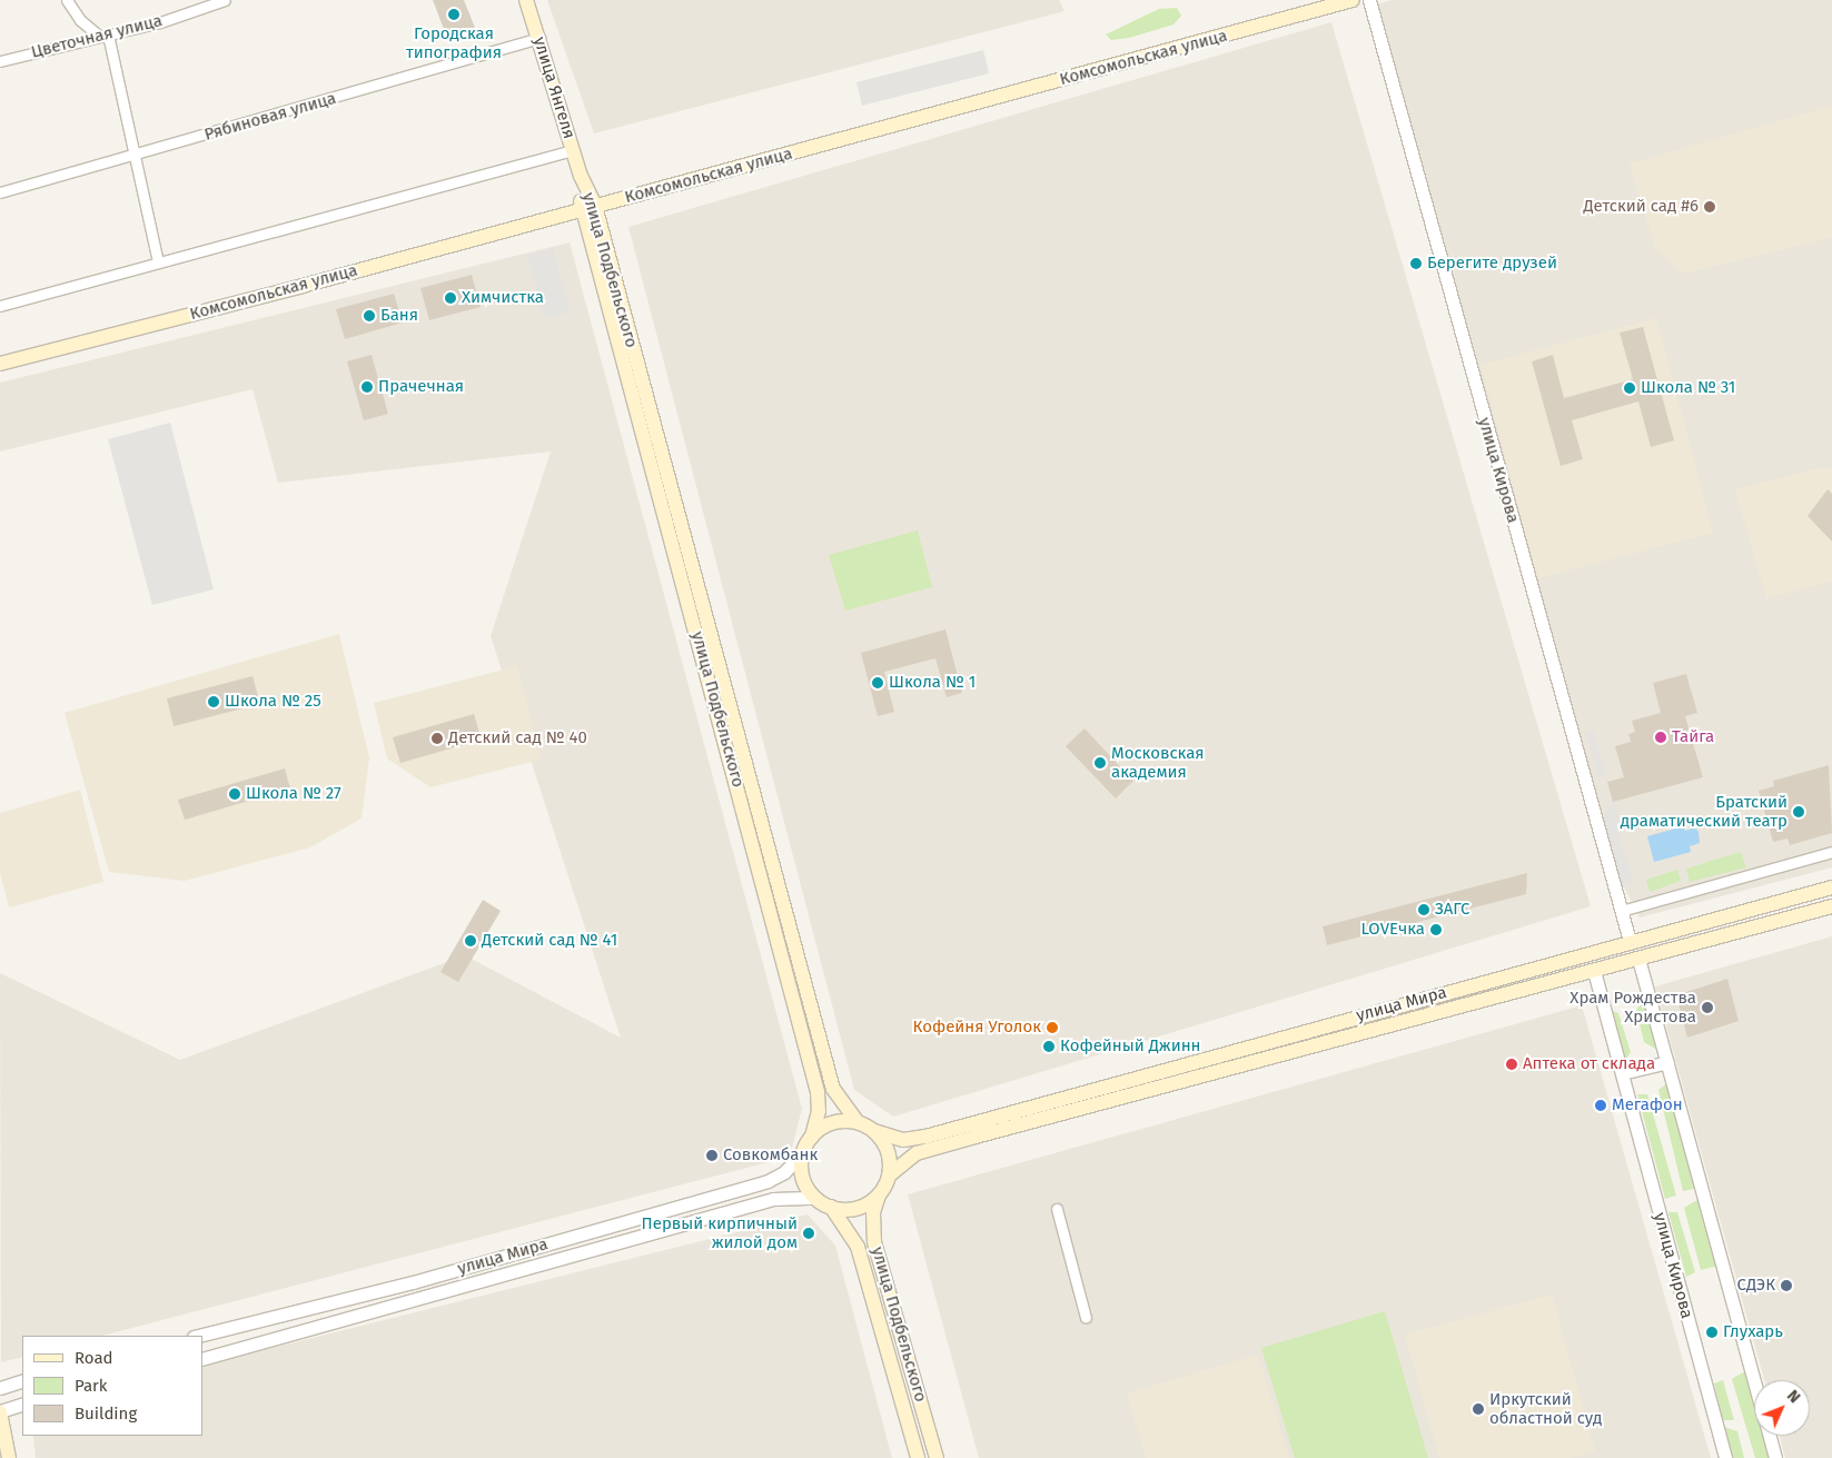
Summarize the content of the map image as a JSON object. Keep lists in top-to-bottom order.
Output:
{
  "streets": {
    "main road": [
      "Комсомольская улица",
      "улица Янгеля",
      "улица Подбельского",
      "улица Мира"
    ],
    "street": ["Цветочная улица", "Рябиновая улица", "улица Кирова"]
  },
  "crossings": [
    ["Комсомольская улица", "улица Подбельского"],
    ["улица Янгеля", "Рябиновая улица"],
    ["улица Янгеля", "улица Подбельского"],
    ["улица Подбельского", "улица Мира"],
    ["улица Кирова", "улица Мира"]
  ],
  "places": [
    "Городская типография",
    "Детский сад #6",
    "Берегите друзей",
    "Химчистка",
    "Баня",
    "Прачечная",
    "Школа № 31",
    "Школа № 1",
    "Школа № 25",
    "Тайга",
    "Детский сад № 40",
    "Московская академия",
    "Школа № 27",
    "Братский драматический театр",
    "ЗАГС",
    "LOVEчка",
    "Детский сад № 41",
    "Храм Рождества Христова",
    "Кофейня Уголок",
    "Кофейный Джинн",
    "Аптека от склада",
    "Мегафон",
    "Совкомбанк",
    "Первый кирпичный жилой дом",
    "СДЭК",
    "Глухарь",
    "Иркутский областной суд"
  ],
  "legend": ["Road", "Park", "Building"],
  "north": "top right"
}
